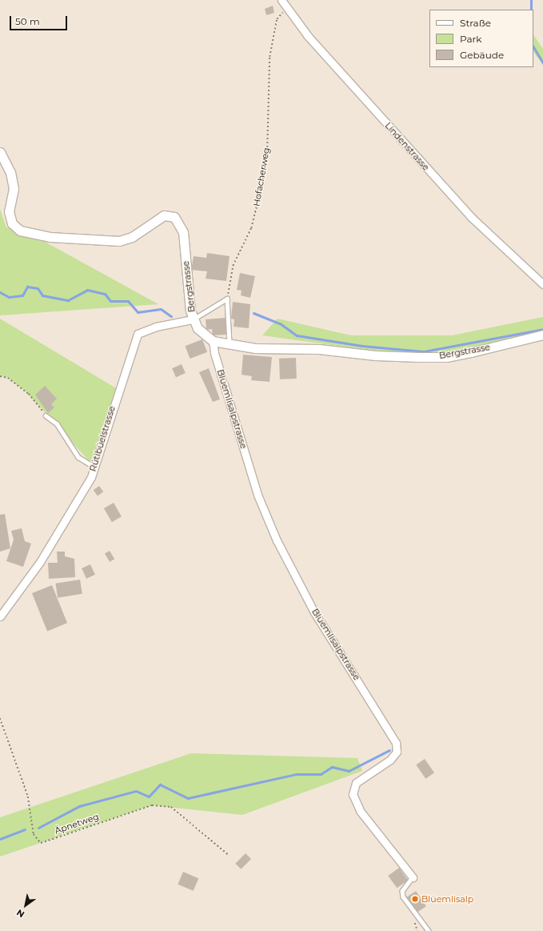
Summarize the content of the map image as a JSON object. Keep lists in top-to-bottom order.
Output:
{
  "streets": {
    "street": [
      "Lindenstrasse",
      "Bergstrasse",
      "Blüemlisalpstrasse",
      "Rütibüelstrasse"
    ],
    "path": ["Hofacherweg", "Äpnetweg"]
  },
  "crossings": [
    ["Bergstrasse", "Blüemlisalpstrasse"],
    ["Bergstrasse", "Rütibüelstrasse"]
  ],
  "places": ["Blüemlisalp"],
  "legend": ["Straße", "Park", "Gebäude"],
  "scale_bar": "50 m",
  "north": "bottom left"
}
